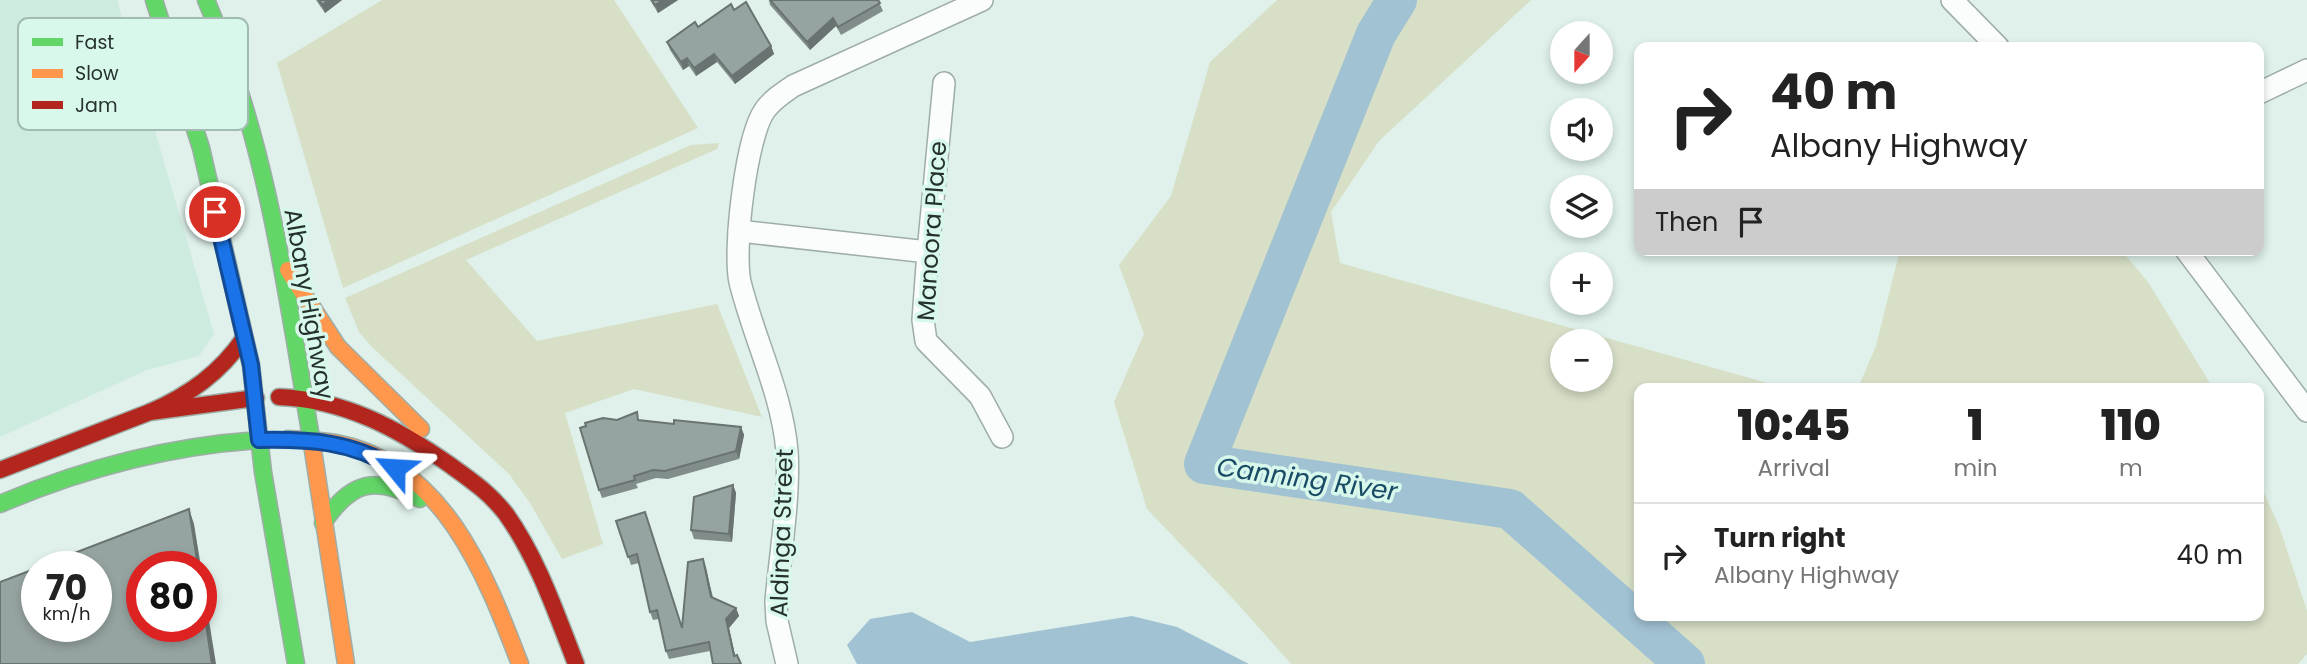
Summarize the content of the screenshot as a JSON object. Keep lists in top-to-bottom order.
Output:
{
  "streets": {
    "main road": ["Albany Highway"],
    "street": ["Manoora Place", "Aldinga Street"]
  },
  "water": ["Canning River"],
  "legend": ["Fast", "Slow", "Jam"],
  "north": "bottom",
  "page": {
    "map_buttons": ["+", "−"],
    "turn": ["40 m", "Albany Highway"],
    "then": "Then",
    "eta": [
      "10:45",
      "Arrival",
      "1",
      "min",
      "110",
      "m"
    ],
    "list": [
      {
        "name": "Turn right",
        "note": "Albany Highway",
        "value": "40 m"
      }
    ],
    "speed": "70 km/h",
    "limit": "80"
  }
}
